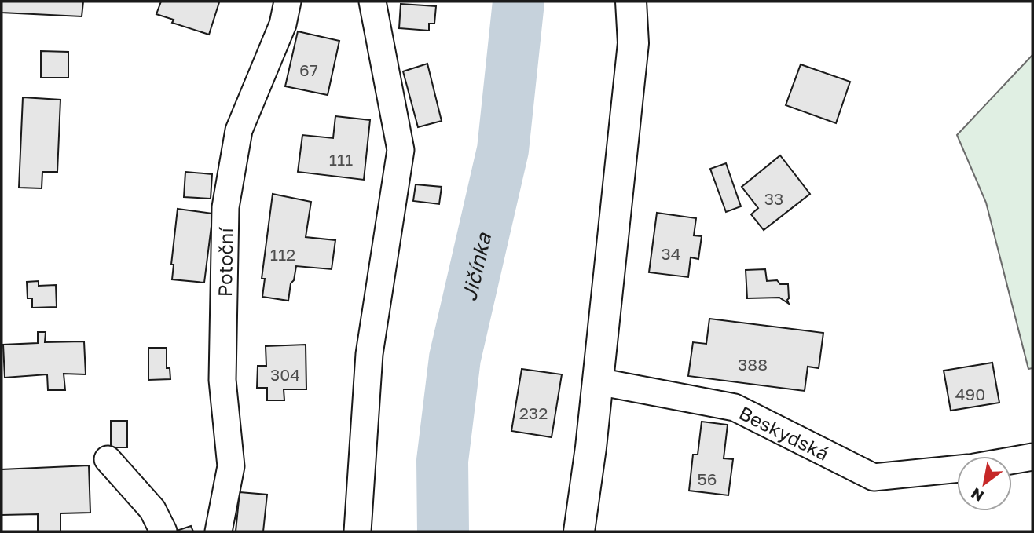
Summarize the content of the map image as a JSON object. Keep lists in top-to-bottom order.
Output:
{
  "streets": {
    "street": ["Potoční", "Beskydská"]
  },
  "water": ["Jičínka"],
  "house_numbers": [
    "67",
    "111",
    "33",
    "34",
    "112",
    "388",
    "304",
    "490",
    "232",
    "56"
  ],
  "north": "bottom left"
}
